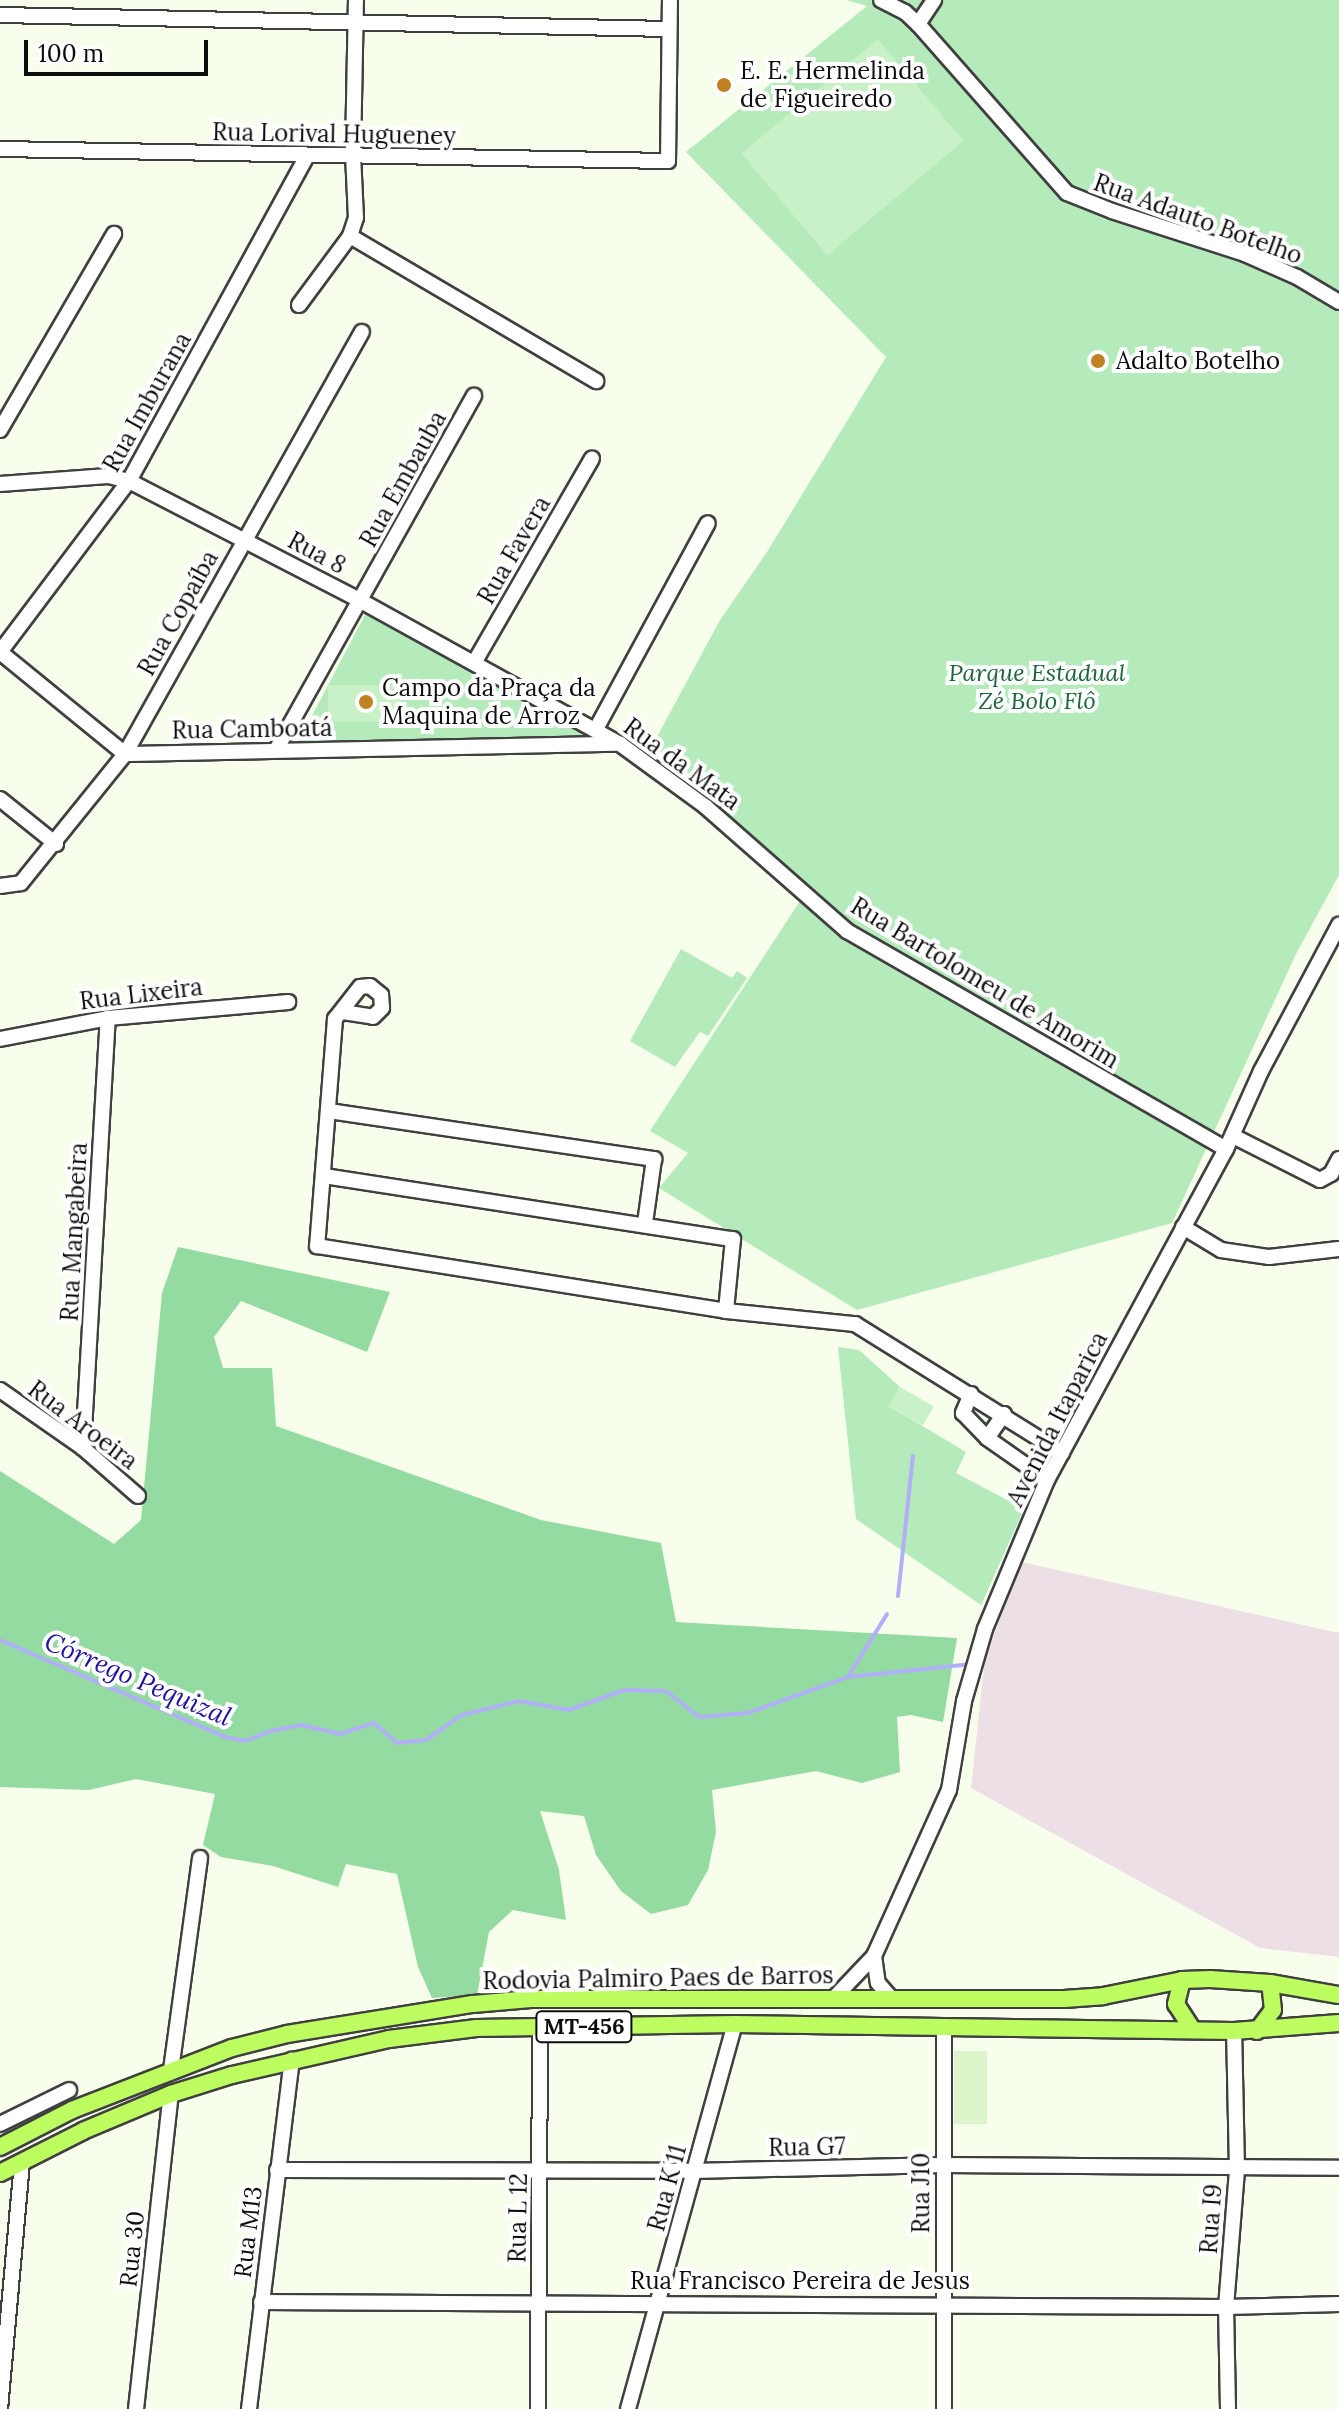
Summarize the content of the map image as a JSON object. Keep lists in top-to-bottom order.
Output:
{
  "streets": {
    "main road": ["Rodovia Palmiro Paes de Barros", "MT-456"],
    "street": [
      "Rua Lorival Hugueney",
      "Rua Adauto Botelho",
      "Rua Imburana",
      "Rua Embauba",
      "Rua Favera",
      "Rua 8",
      "Rua Copaíba",
      "Rua Camboatá",
      "Rua da Mata",
      "Rua Bartolomeu de Amorim",
      "Rua Lixeira",
      "Rua Mangabeira",
      "Avenida Itaparica",
      "Rua Aroeira",
      "Rua G7",
      "Rua K 11",
      "Rua J10",
      "Rua L 12",
      "Rua I9",
      "Rua M13",
      "Rua 30",
      "Rua Francisco Pereira de Jesus"
    ]
  },
  "crossings": [
    ["Rua Lorival Hugueney", "Rua Imburana"],
    ["Rua Imburana", "Rua 8"],
    ["Rua Embauba", "Rua 8"],
    ["Rua Embauba", "Rua Camboatá"],
    ["Rua Favera", "Rua 8"],
    ["Rua 8", "Rua Copaíba"],
    ["Rua 8", "Rua da Mata"],
    ["Rua Copaíba", "Rua Camboatá"],
    ["Rua Camboatá", "Rua da Mata"],
    ["Rua da Mata", "Rua Bartolomeu de Amorim"],
    ["Rua Bartolomeu de Amorim", "Avenida Itaparica"],
    ["Rua Lixeira", "Rua Mangabeira"],
    ["Rua Mangabeira", "Rua Aroeira"],
    ["Avenida Itaparica", "Rodovia Palmiro Paes de Barros"],
    ["Rodovia Palmiro Paes de Barros", "Rua K 11"],
    ["Rodovia Palmiro Paes de Barros", "Rua J10"],
    ["Rodovia Palmiro Paes de Barros", "Rua L 12"],
    ["Rodovia Palmiro Paes de Barros", "Rua I9"],
    ["Rodovia Palmiro Paes de Barros", "Rua M13"],
    ["Rodovia Palmiro Paes de Barros", "Rua 30"],
    ["Rua G7", "Rua K 11"],
    ["Rua G7", "Rua J10"],
    ["Rua G7", "Rua L 12"],
    ["Rua G7", "Rua I9"],
    ["Rua G7", "Rua M13"],
    ["Rua K 11", "Rua Francisco Pereira de Jesus"],
    ["Rua J10", "Rua Francisco Pereira de Jesus"],
    ["Rua L 12", "Rua Francisco Pereira de Jesus"],
    ["Rua I9", "Rua Francisco Pereira de Jesus"],
    ["Rua M13", "Rua Francisco Pereira de Jesus"]
  ],
  "water": ["Córrego Pequizal"],
  "parks": ["Parque Estadual Zé Bolo Flô"],
  "places": ["E. E. Hermelinda de Figueiredo", "Adalto Botelho", "Campo da Praça da Maquina de Arroz"],
  "scale_bar": "100 m"
}
